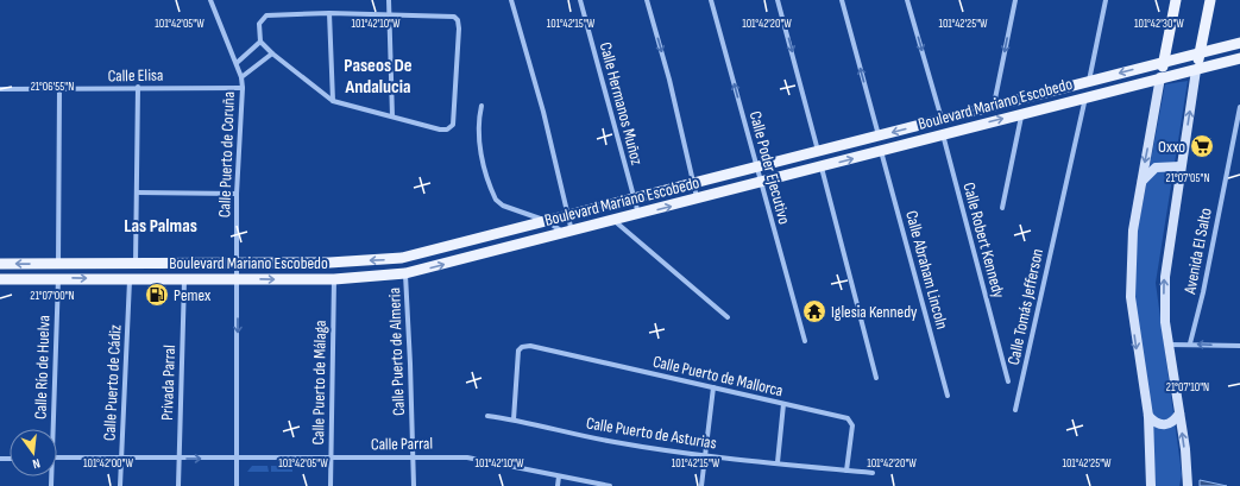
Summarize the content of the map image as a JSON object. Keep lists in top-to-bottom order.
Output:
{
  "streets": {
    "main road": ["Boulevard Mariano Escobedo"],
    "street": [
      "Calle Elisa",
      "Calle Hermanos Muñoz",
      "Calle Puerto de Coruña",
      "Calle Poder Ejecutivo",
      "Calle Robert Kennedy",
      "Avenida El Salto",
      "Calle Abraham Lincoln",
      "Calle Tomás Jefferson",
      "Calle Puerto de Almeria",
      "Calle Río de Huelva",
      "Calle Puerto de Mallorca",
      "Calle Puerto de Cádiz",
      "Privada Parral",
      "Calle Puerto de Málaga",
      "Calle Puerto de Asturias",
      "Calle Parral"
    ]
  },
  "crossings": [
    ["Calle Elisa", "Calle Puerto de Coruña"],
    ["Calle Hermanos Muñoz", "Boulevard Mariano Escobedo"],
    ["Boulevard Mariano Escobedo", "Calle Puerto de Coruña"],
    ["Boulevard Mariano Escobedo", "Calle Poder Ejecutivo"],
    ["Boulevard Mariano Escobedo", "Calle Robert Kennedy"],
    ["Boulevard Mariano Escobedo", "Calle Abraham Lincoln"],
    ["Boulevard Mariano Escobedo", "Calle Tomás Jefferson"],
    ["Boulevard Mariano Escobedo", "Calle Puerto de Almeria"],
    ["Boulevard Mariano Escobedo", "Calle Río de Huelva"],
    ["Boulevard Mariano Escobedo", "Calle Puerto de Cádiz"],
    ["Boulevard Mariano Escobedo", "Privada Parral"],
    ["Boulevard Mariano Escobedo", "Calle Puerto de Málaga"],
    ["Calle Puerto de Coruña", "Calle Parral"],
    ["Calle Puerto de Almeria", "Calle Parral"],
    ["Calle Puerto de Mallorca", "Calle Puerto de Asturias"],
    ["Calle Puerto de Cádiz", "Calle Parral"],
    ["Privada Parral", "Calle Parral"],
    ["Calle Puerto de Málaga", "Calle Parral"]
  ],
  "one_way": ["Calle Puerto de Coruña", "Calle Poder Ejecutivo"],
  "districts": ["Paseos De Andalucia", "Las Palmas"],
  "places": {
    "supermarket": ["Oxxo"],
    "fuel station": ["Pemex"],
    "temple": ["Iglesia Kennedy"]
  },
  "north": "bottom",
  "coordinates": [
    "101°42'05\"W",
    "101°42'10\"W",
    "101°42'15\"W",
    "101°42'20\"W",
    "101°42'25\"W",
    "101°42'30\"W",
    "21°06'55\"N",
    "21°07'05\"N",
    "21°07'00\"N",
    "21°07'10\"N",
    "101°42'00\"W"
  ]
}
